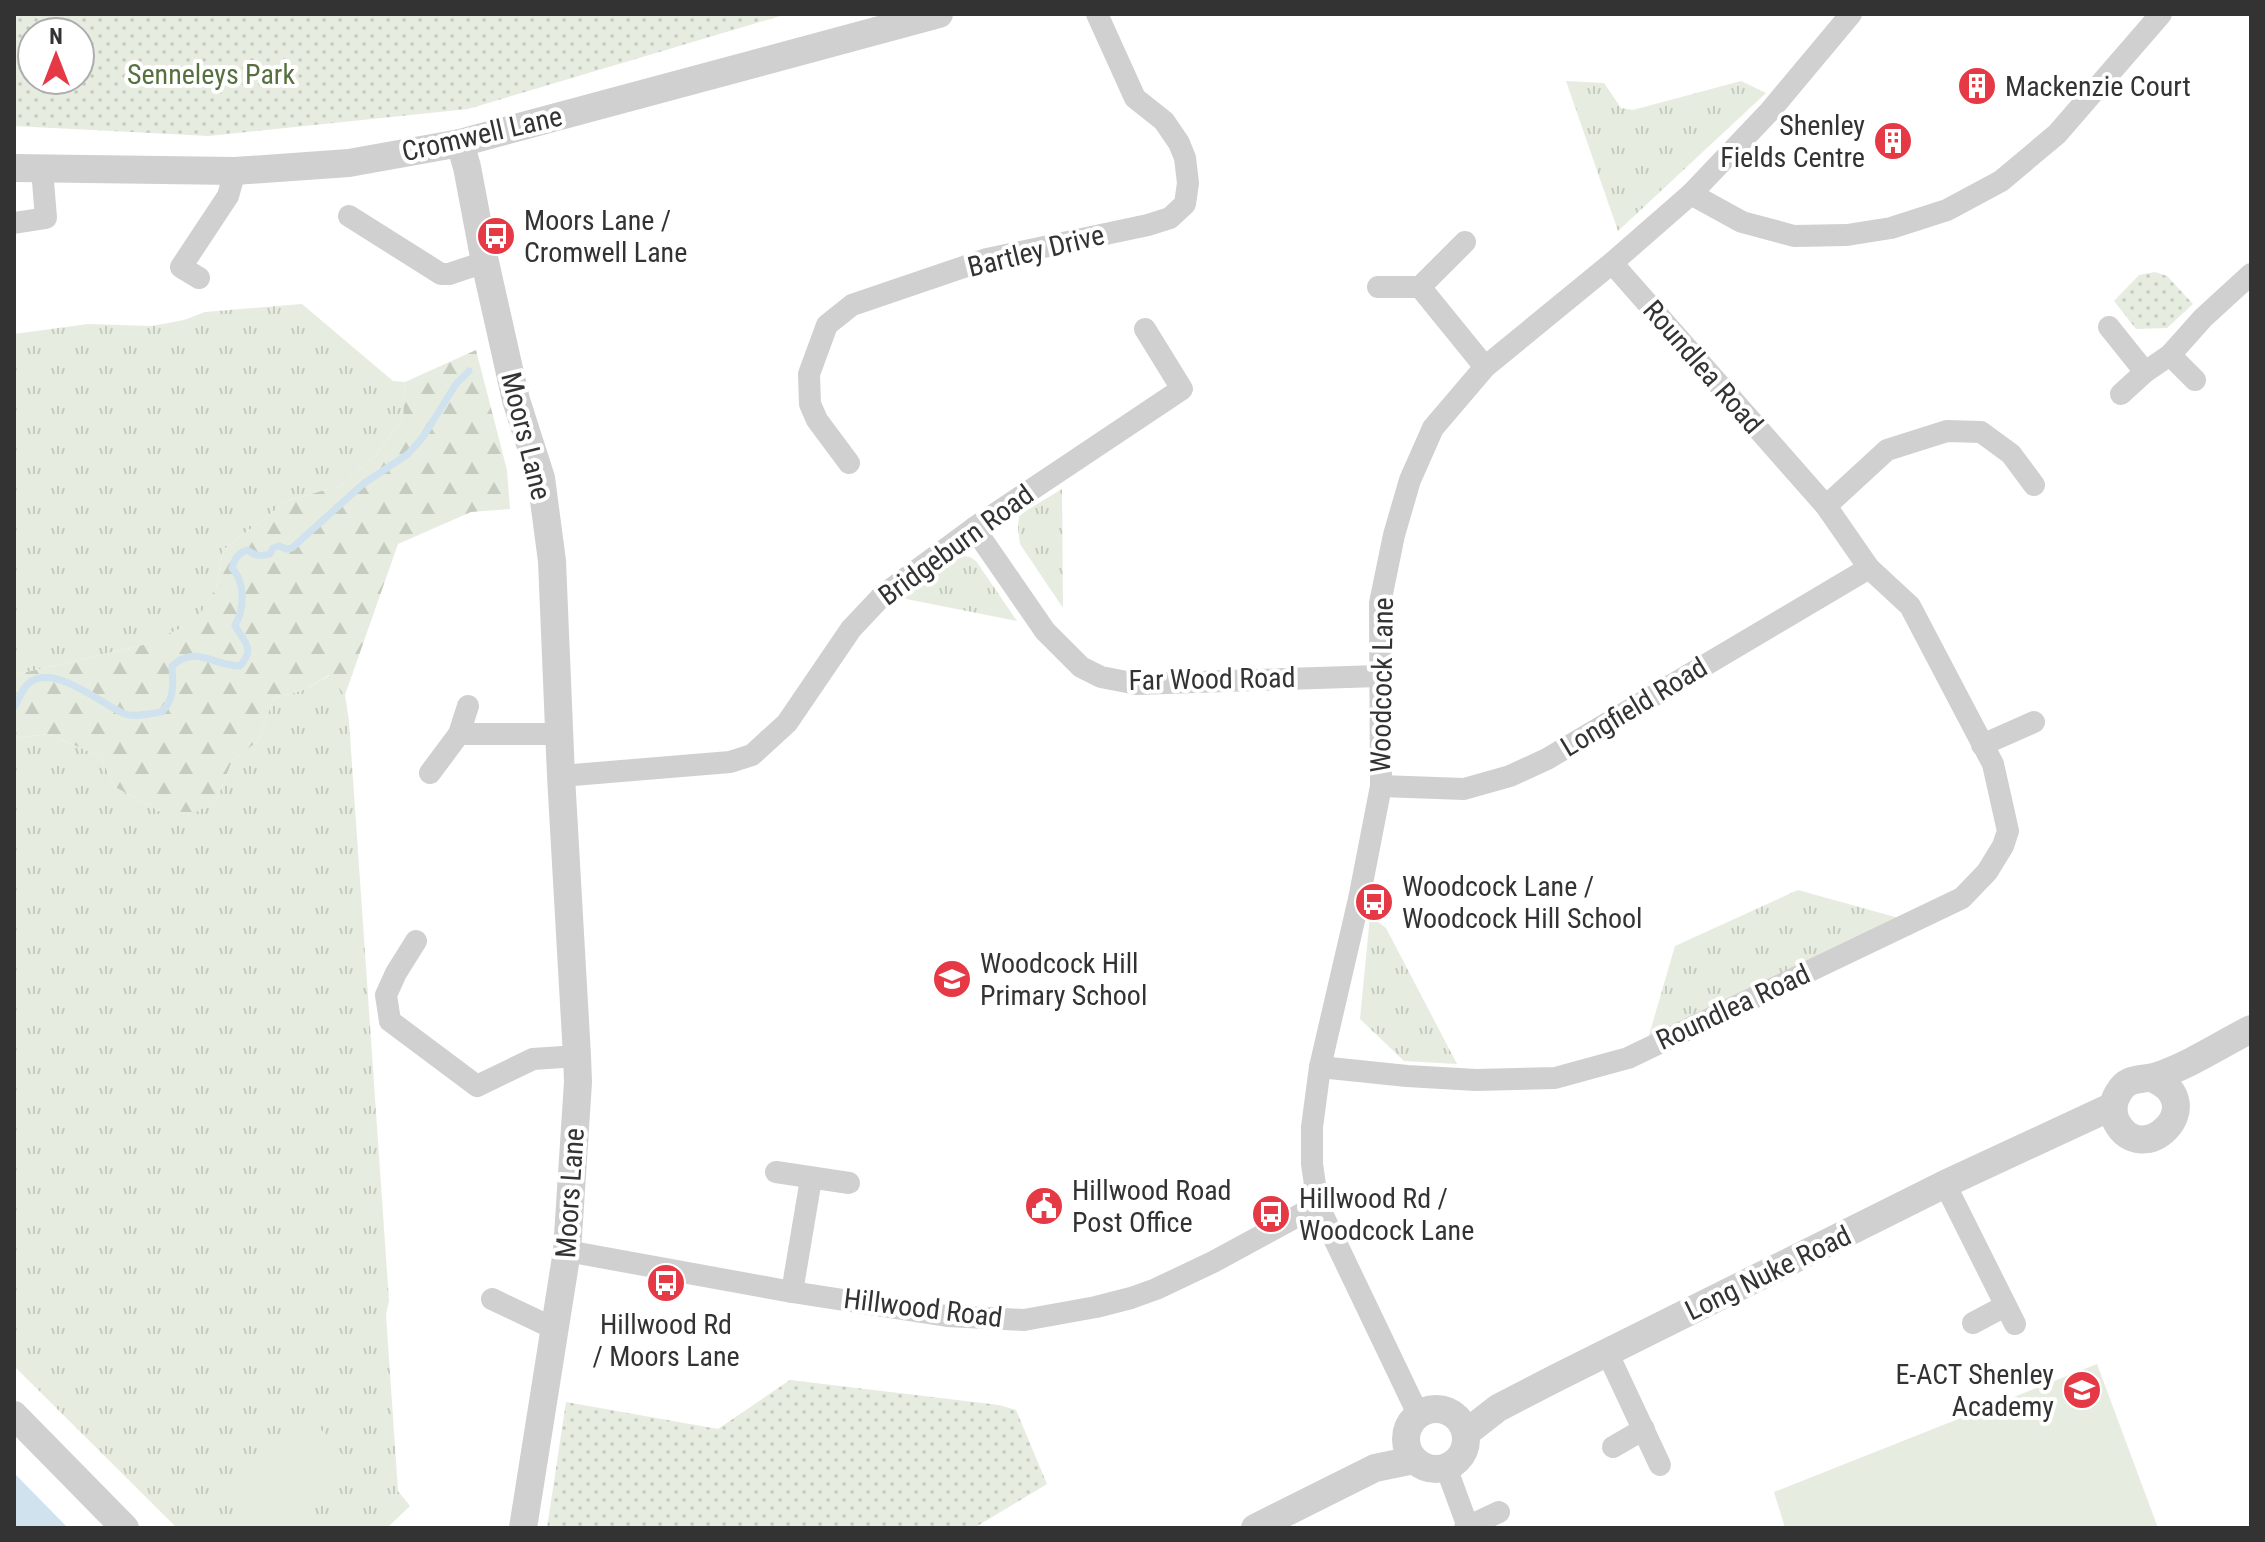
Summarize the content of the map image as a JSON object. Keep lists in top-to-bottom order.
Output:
{
  "streets": {
    "street": [
      "Cromwell Lane",
      "Bartley Drive",
      "Roundlea Road",
      "Moors Lane",
      "Bridgeburn Road",
      "Far Wood Road",
      "Woodcock Lane",
      "Longfield Road",
      "Long Nuke Road",
      "Hillwood Road"
    ]
  },
  "crossings": [
    ["Cromwell Lane", "Moors Lane"],
    ["Roundlea Road", "Woodcock Lane"],
    ["Roundlea Road", "Longfield Road"],
    ["Moors Lane", "Bridgeburn Road"],
    ["Moors Lane", "Hillwood Road"],
    ["Bridgeburn Road", "Far Wood Road"],
    ["Far Wood Road", "Woodcock Lane"],
    ["Woodcock Lane", "Longfield Road"],
    ["Woodcock Lane", "Long Nuke Road"],
    ["Woodcock Lane", "Hillwood Road"]
  ],
  "parks": ["Senneleys Park"],
  "places": {
    "building": ["Mackenzie Court", "Shenley Fields Centre"],
    "bus stop": [
      "Moors Lane / Cromwell Lane",
      "Woodcock Lane / Woodcock Hill School",
      "Hillwood Rd / Woodcock Lane",
      "Hillwood Rd / Moors Lane"
    ],
    "school or university": ["Woodcock Hill Primary School", "E-ACT Shenley Academy"],
    "public building": ["Hillwood Road Post Office"]
  },
  "north": "top"
}
